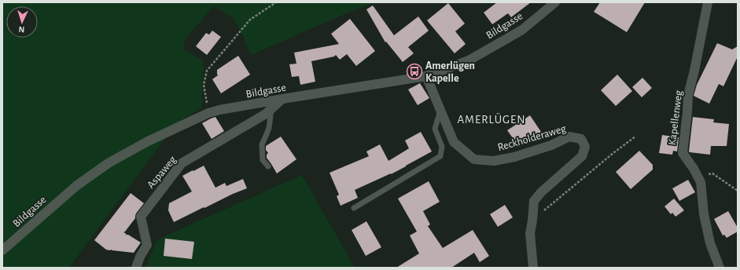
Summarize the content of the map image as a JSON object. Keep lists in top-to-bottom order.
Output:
{
  "streets": {
    "street": [
      "Bildgasse",
      "Kapellenweg",
      "Reckholderaweg",
      "Aspaweg"
    ]
  },
  "crossings": [
    ["Bildgasse", "Reckholderaweg"],
    ["Bildgasse", "Aspaweg"]
  ],
  "districts": ["AMERLÜGEN"],
  "places": {
    "bus stop": ["Amerlügen Kapelle"]
  },
  "north": "bottom"
}
